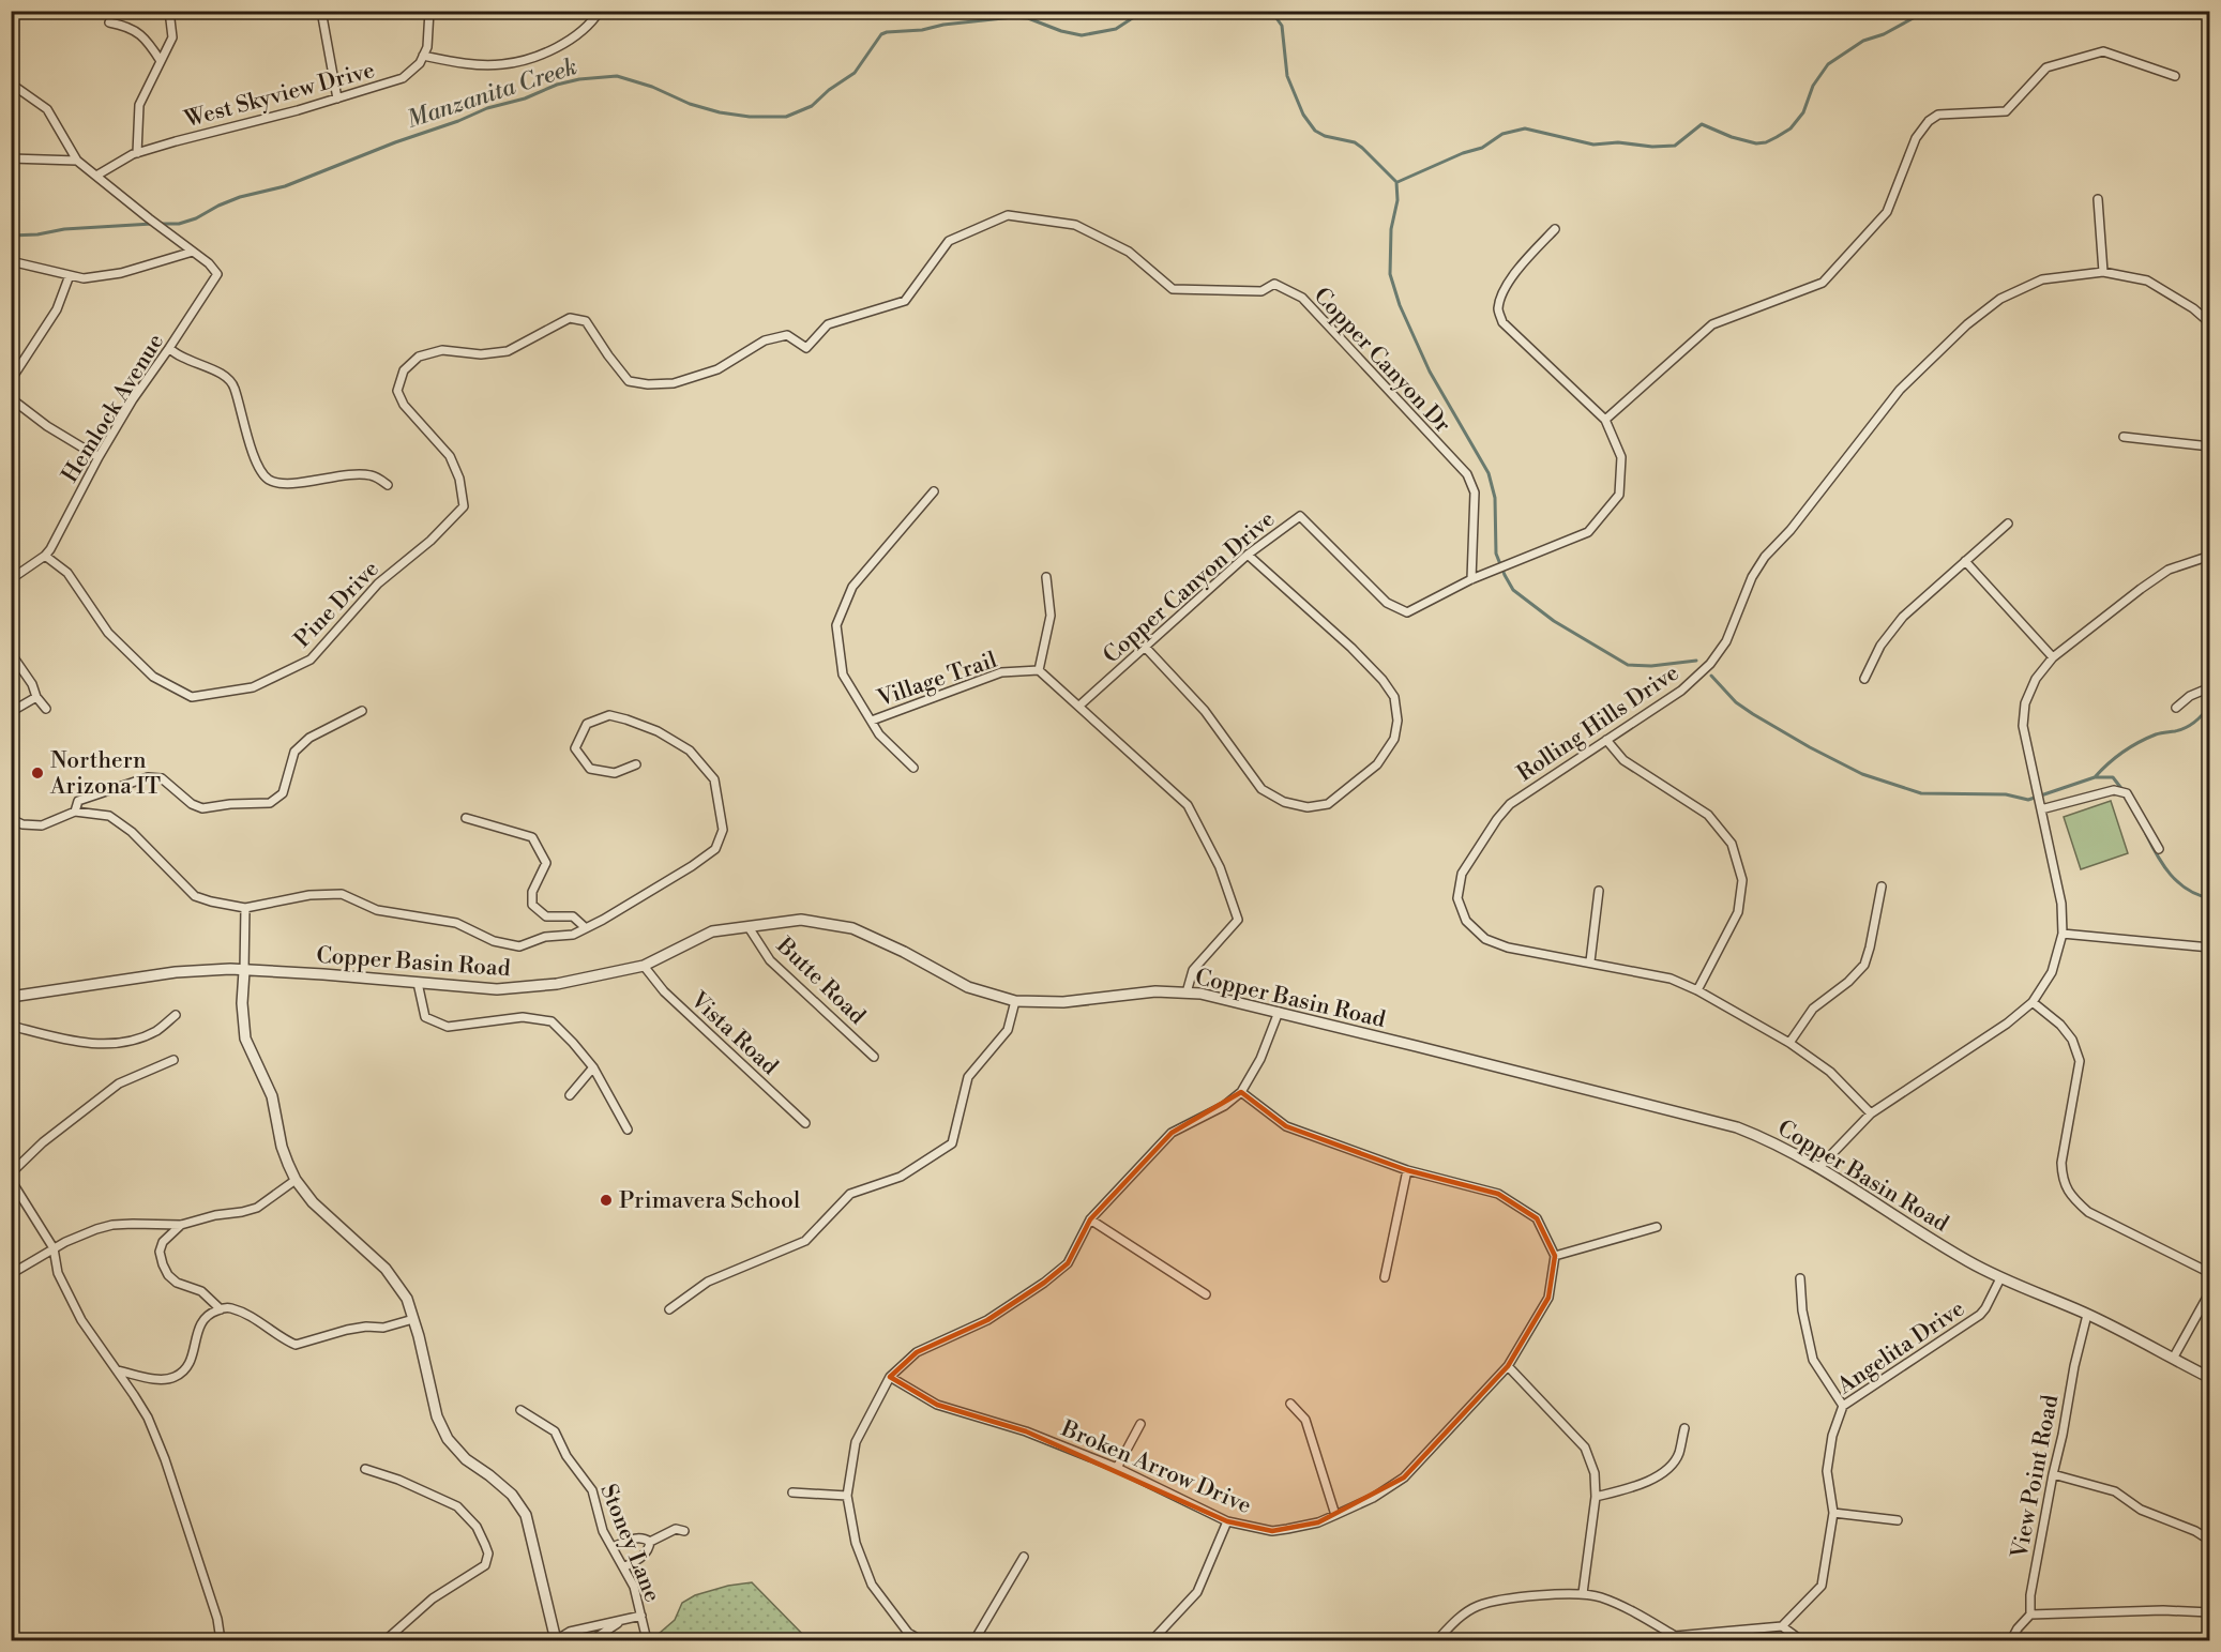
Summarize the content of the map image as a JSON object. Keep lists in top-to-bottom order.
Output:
{
  "streets": {
    "street": [
      "West Skyview Drive",
      "Copper Canyon Dr",
      "Hemlock Avenue",
      "Copper Canyon Drive",
      "Pine Drive",
      "Village Trail",
      "Rolling Hills Drive",
      "Copper Basin Road",
      "Butte Road",
      "Vista Road",
      "Angelita Drive",
      "Broken Arrow Drive",
      "View Point Road",
      "Stoney Lane"
    ]
  },
  "crossings": [
    ["Copper Canyon Dr", "Copper Canyon Drive"],
    ["Copper Canyon Dr", "Pine Drive"],
    ["Hemlock Avenue", "Pine Drive"],
    ["Copper Basin Road", "Butte Road"],
    ["Copper Basin Road", "Vista Road"],
    ["Copper Basin Road", "Angelita Drive"],
    ["Copper Basin Road", "View Point Road"]
  ],
  "water": ["Manzanita Creek"],
  "places": ["Northern Arizona IT", "Primavera School"]
}
